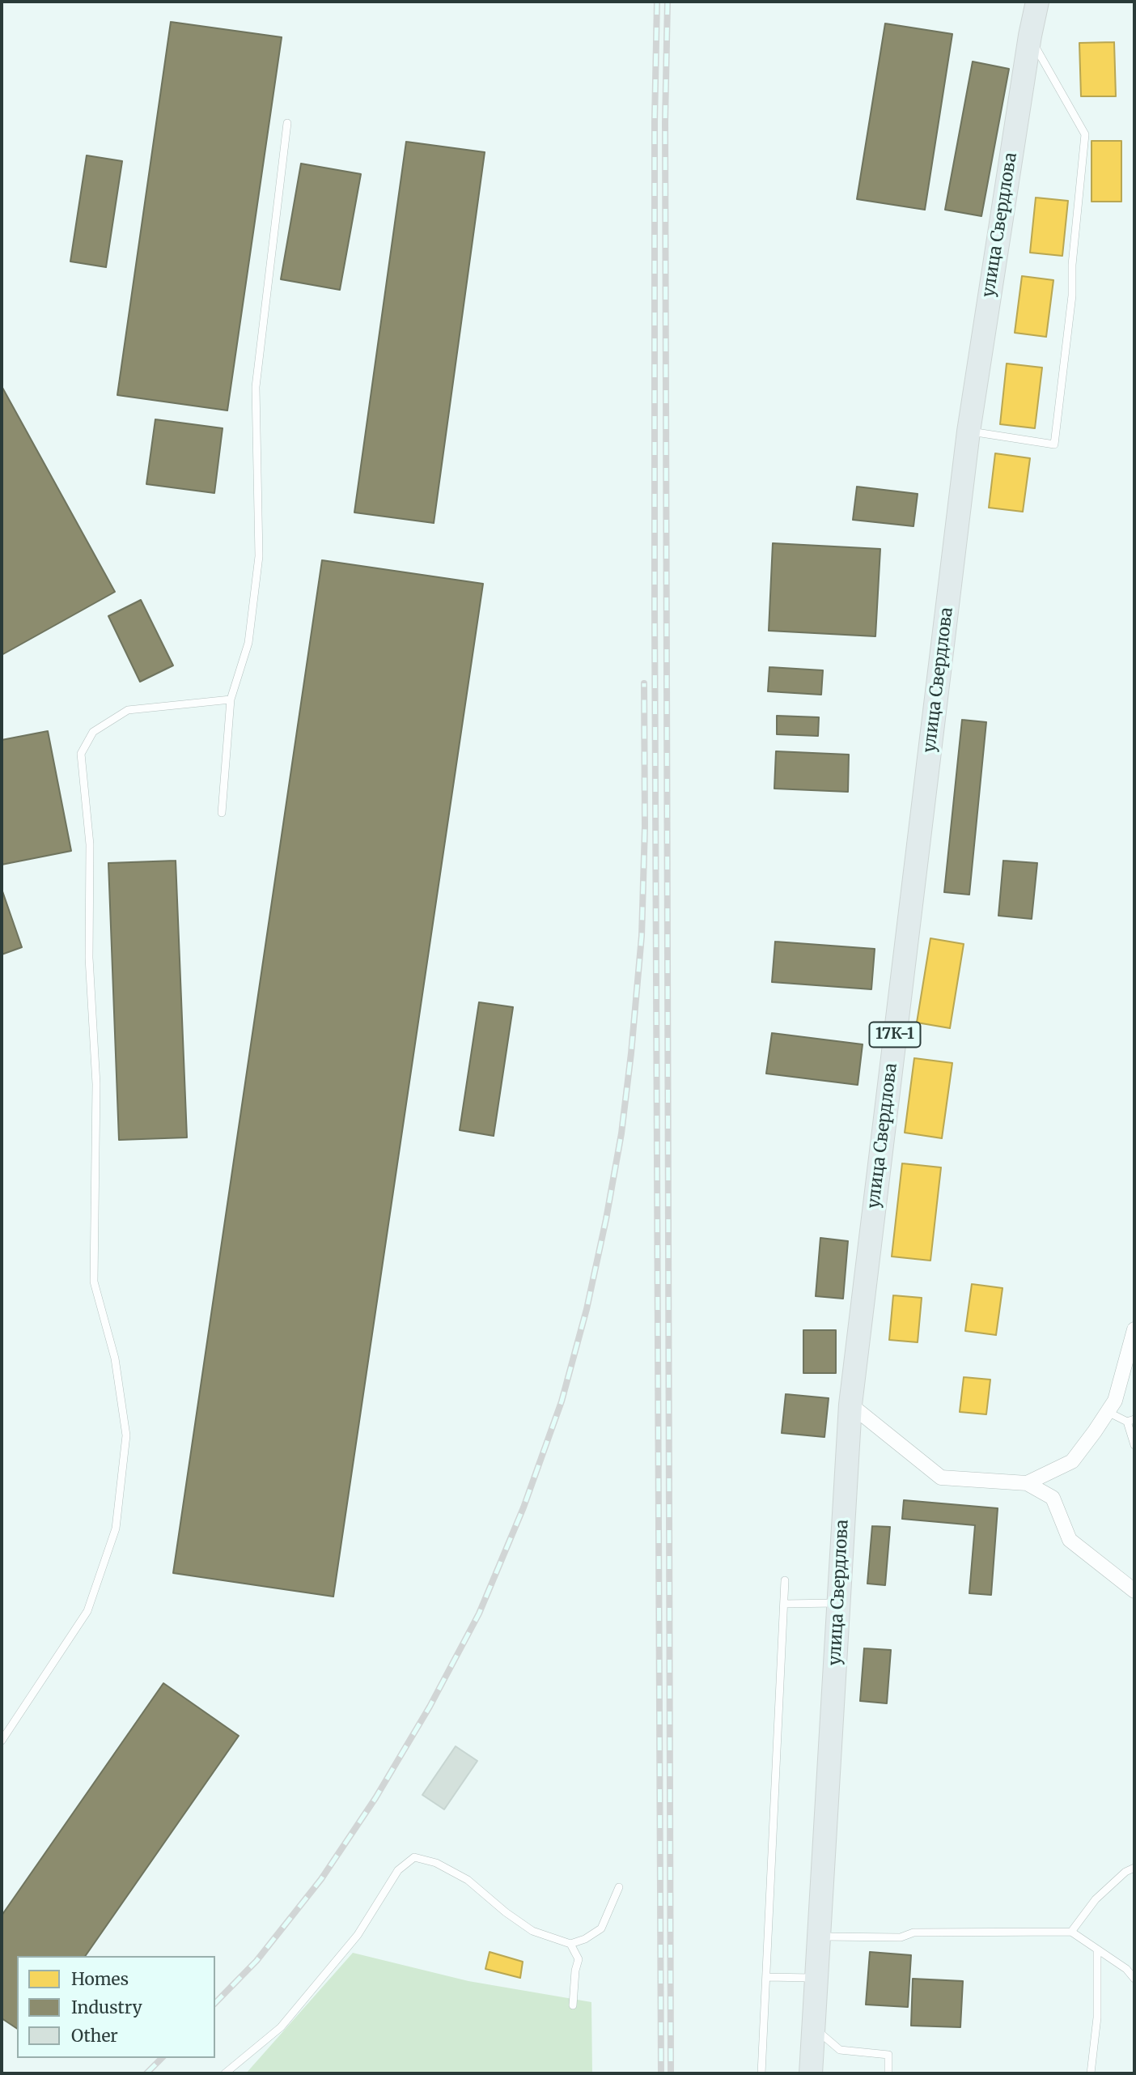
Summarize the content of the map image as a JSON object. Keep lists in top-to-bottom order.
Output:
{
  "streets": {
    "main road": ["улица Свердлова", "17К-1"]
  },
  "legend": ["Homes", "Industry", "Other"]
}
